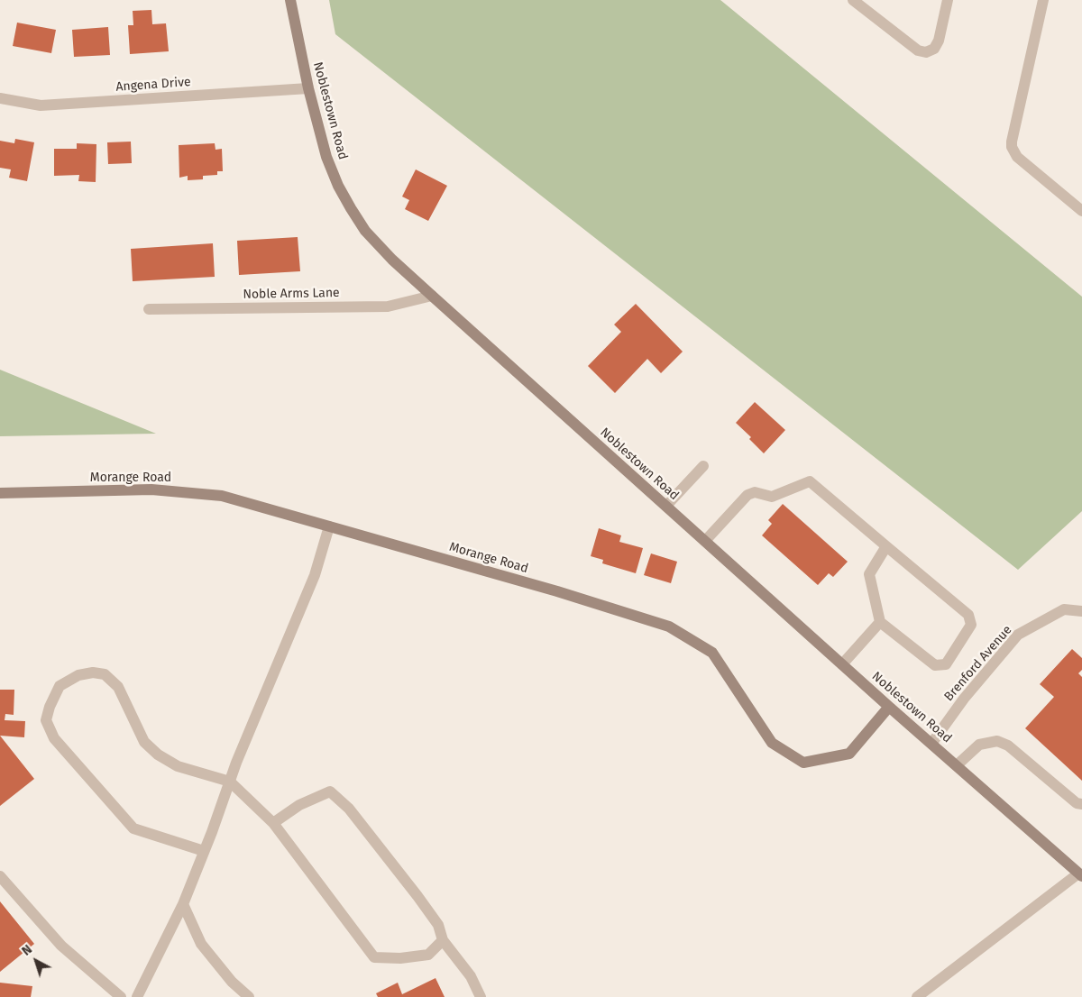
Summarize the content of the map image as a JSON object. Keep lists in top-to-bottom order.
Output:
{
  "streets": {
    "main road": ["Noblestown Road", "Morange Road"],
    "street": ["Angena Drive", "Noble Arms Lane", "Brenford Avenue"]
  },
  "crossings": [
    ["Angena Drive", "Noblestown Road"],
    ["Noblestown Road", "Noble Arms Lane"],
    ["Noblestown Road", "Morange Road"],
    ["Noblestown Road", "Brenford Avenue"]
  ],
  "north": "top left"
}
